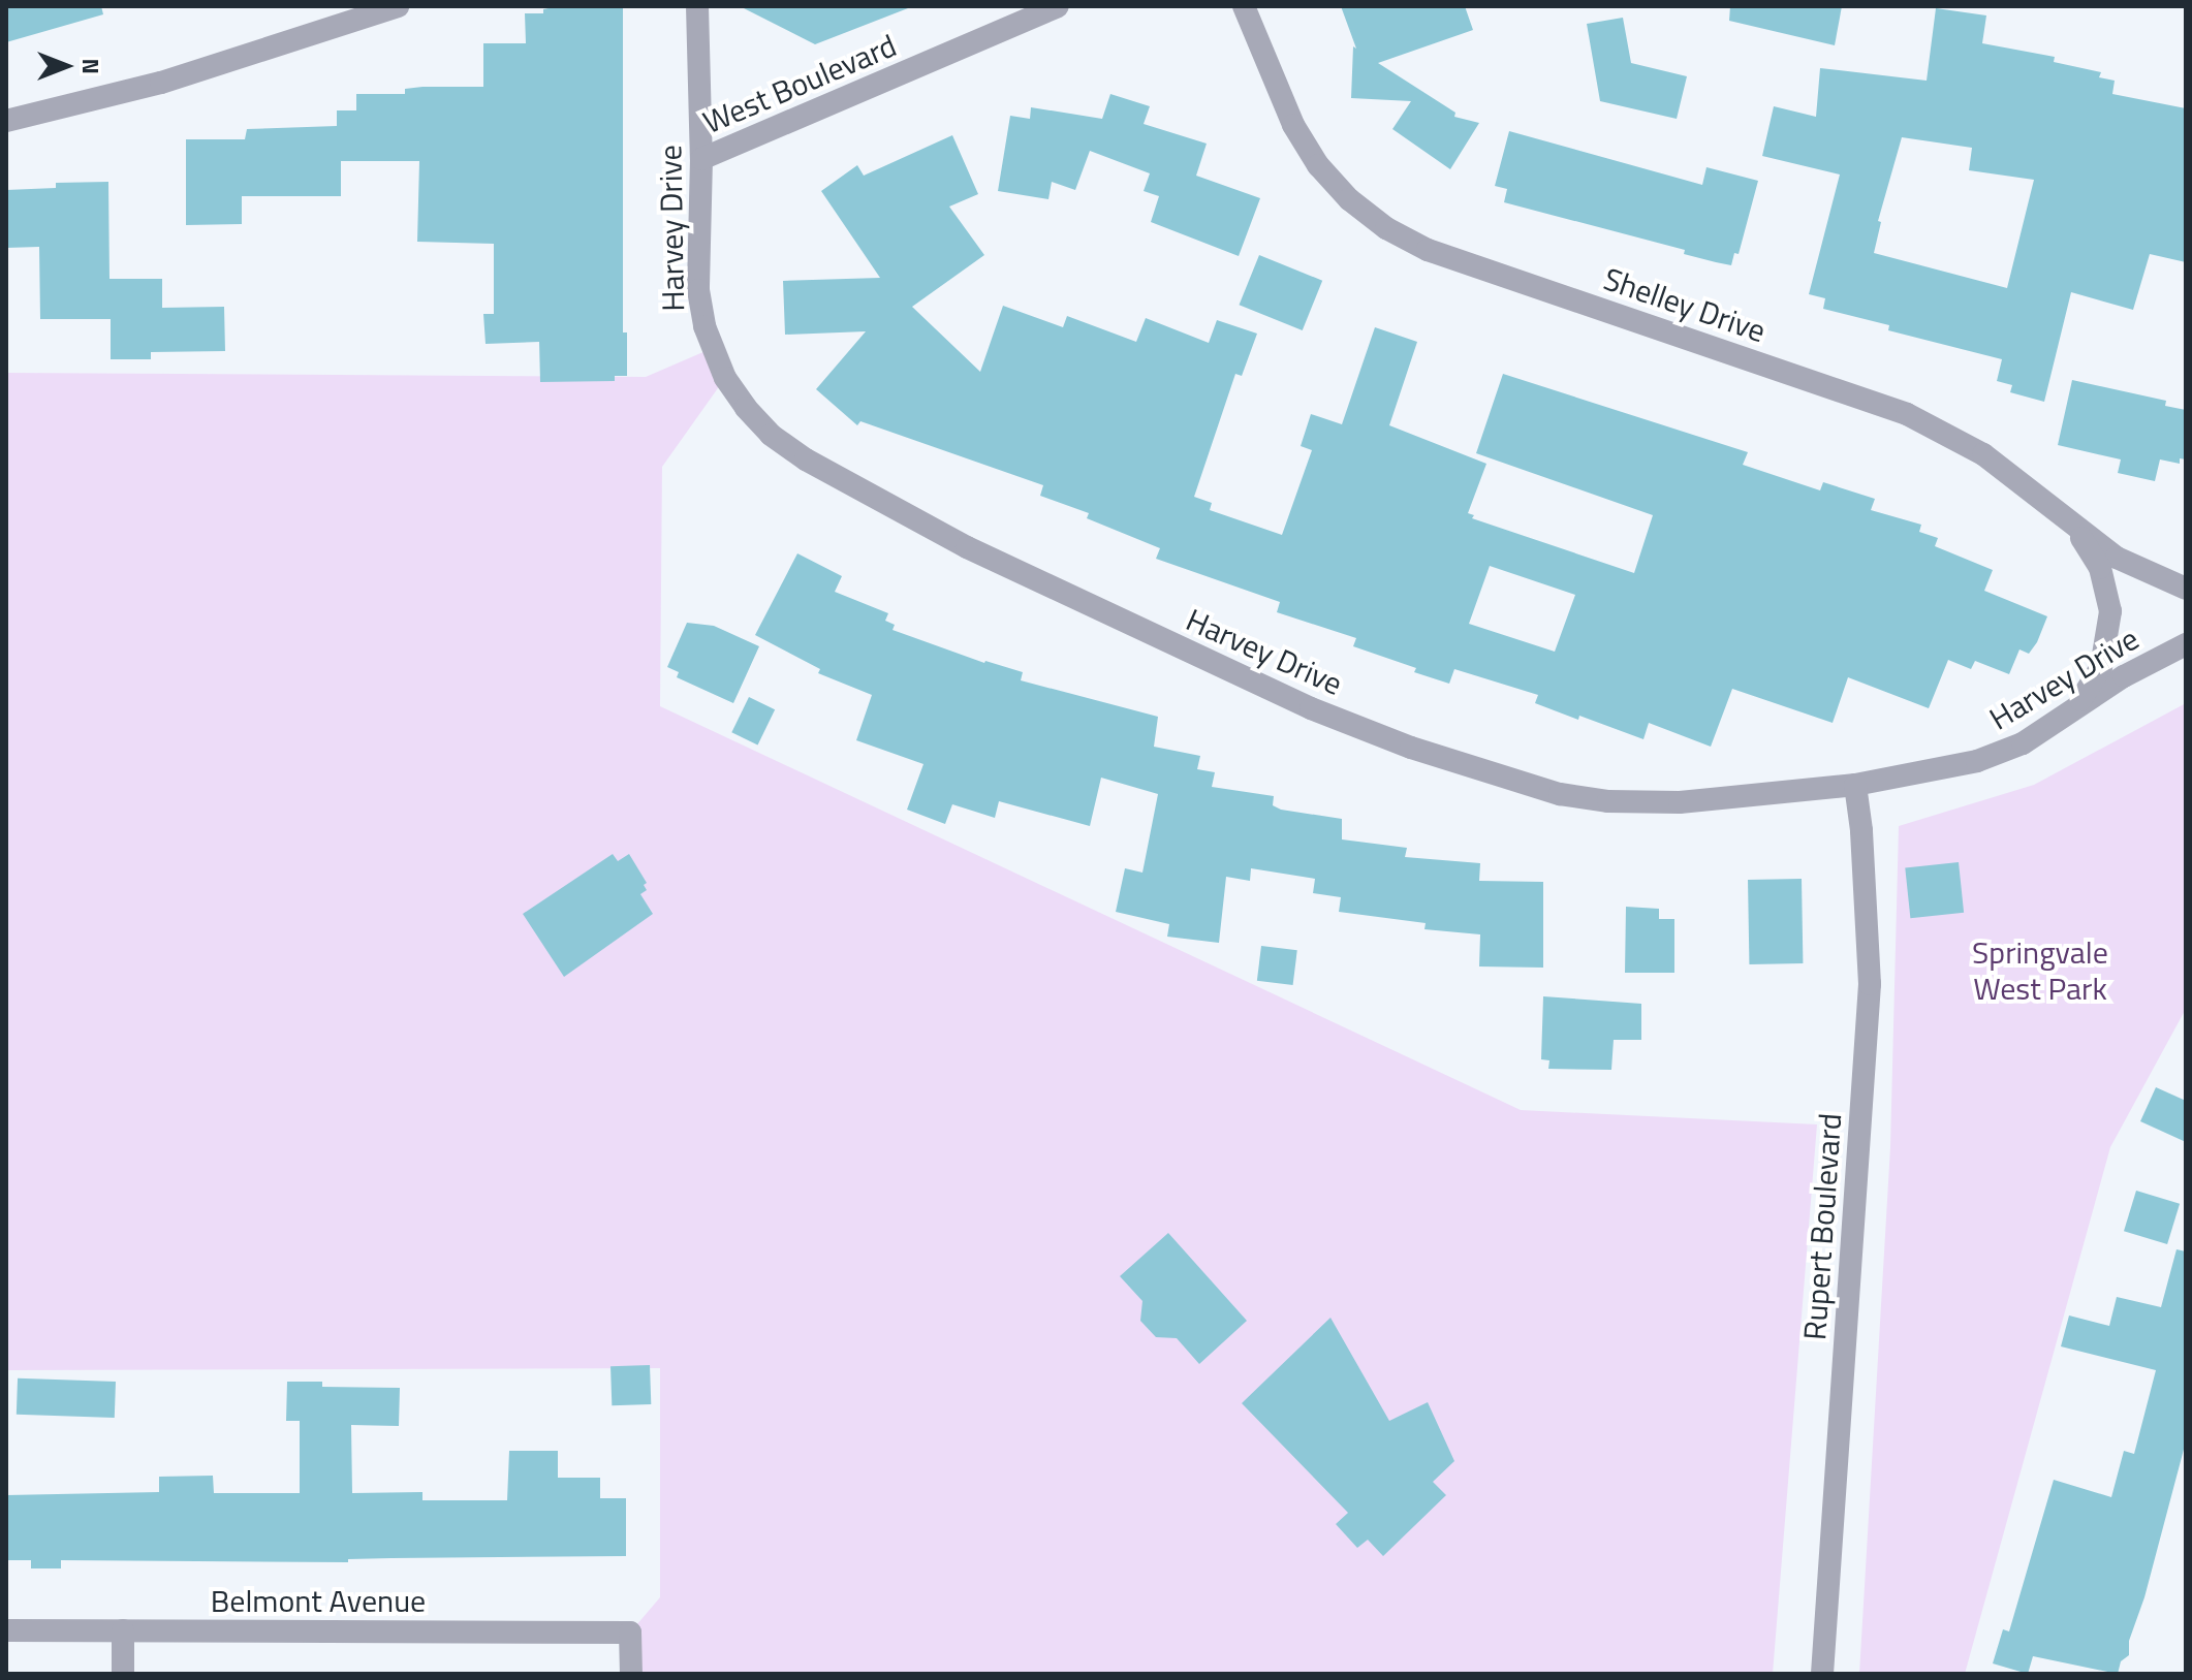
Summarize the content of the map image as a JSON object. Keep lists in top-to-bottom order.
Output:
{
  "streets": {
    "street": [
      "West Boulevard",
      "Harvey Drive",
      "Shelley Drive",
      "Rupert Boulevard",
      "Belmont Avenue"
    ]
  },
  "crossings": [
    ["West Boulevard", "Harvey Drive"],
    ["Harvey Drive", "Rupert Boulevard"]
  ],
  "parks": ["Springvale West Park"],
  "north": "right"
}
